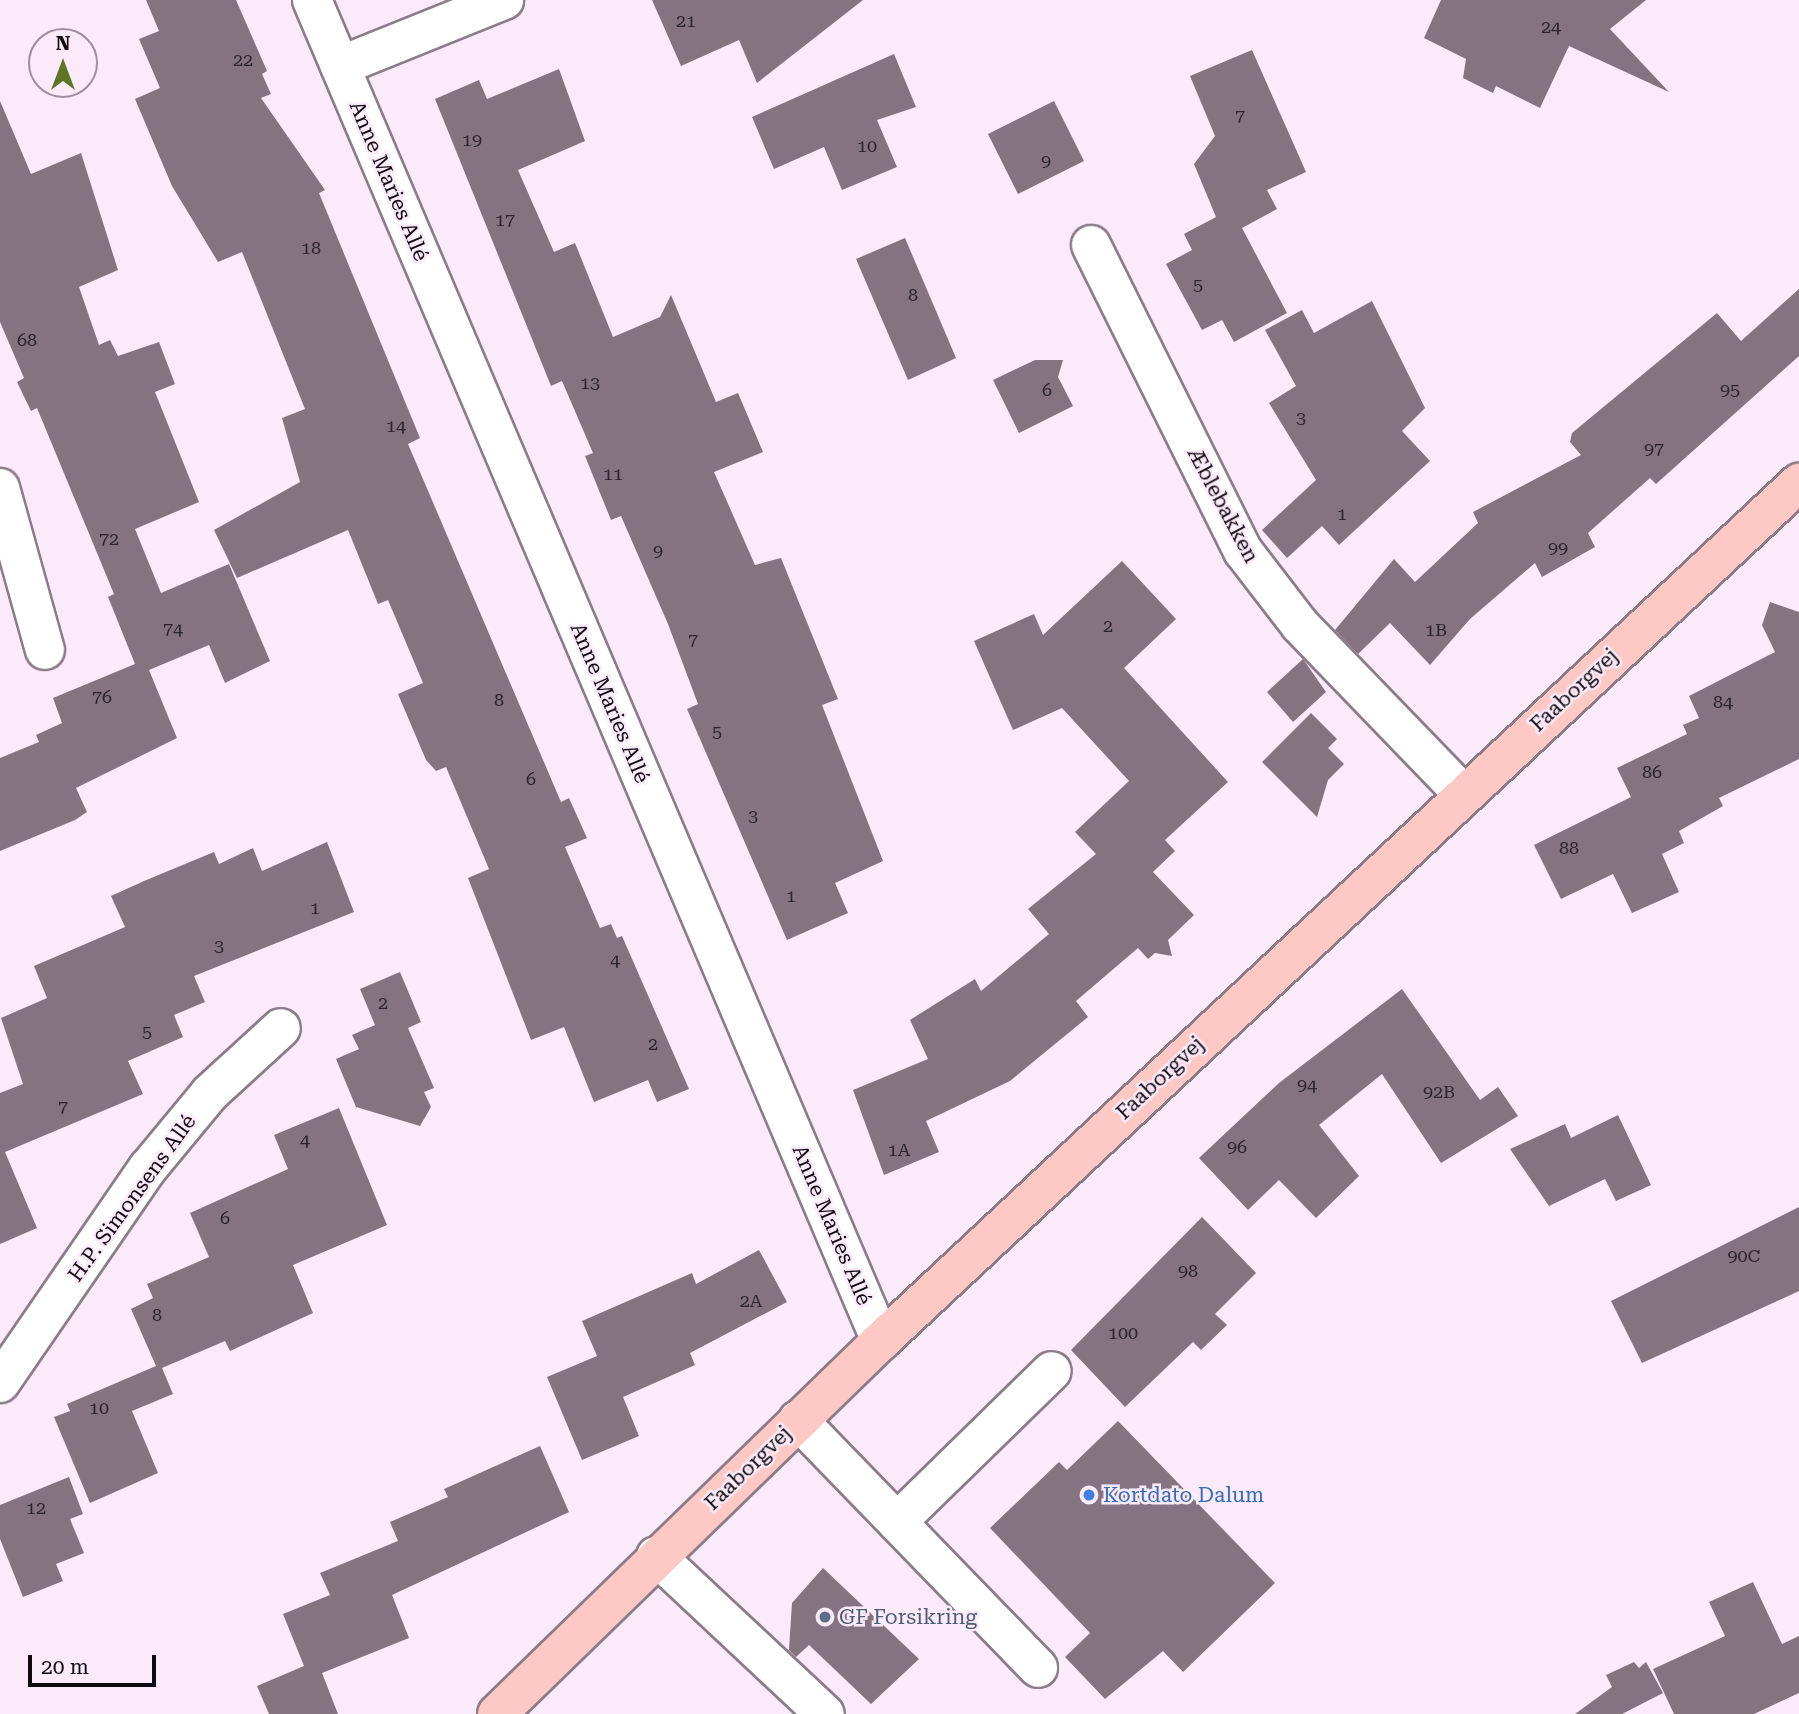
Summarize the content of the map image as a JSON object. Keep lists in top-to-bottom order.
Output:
{
  "streets": {
    "main road": ["Faaborgvej"],
    "street": ["Anne Maries Allé", "Æblebakken", "H.P. Simonsens Allé"]
  },
  "crossings": [
    ["Anne Maries Allé", "Faaborgvej"],
    ["Æblebakken", "Faaborgvej"]
  ],
  "places": ["Kortdato Dalum", "GF Forsikring"],
  "house_numbers": [
    "21",
    "24",
    "22",
    "7",
    "19",
    "10",
    "9",
    "17",
    "18",
    "5",
    "8",
    "68",
    "13",
    "6",
    "95",
    "3",
    "14",
    "97",
    "11",
    "1",
    "72",
    "99",
    "9",
    "2",
    "74",
    "1B",
    "7",
    "76",
    "8",
    "84",
    "5",
    "86",
    "6",
    "3",
    "88",
    "1",
    "1",
    "3",
    "4",
    "2",
    "5",
    "2",
    "94",
    "92B",
    "7",
    "4",
    "96",
    "1A",
    "6",
    "90C",
    "98",
    "2A",
    "8",
    "100",
    "10",
    "12"
  ],
  "scale_bar": "20 m",
  "north": "top"
}
